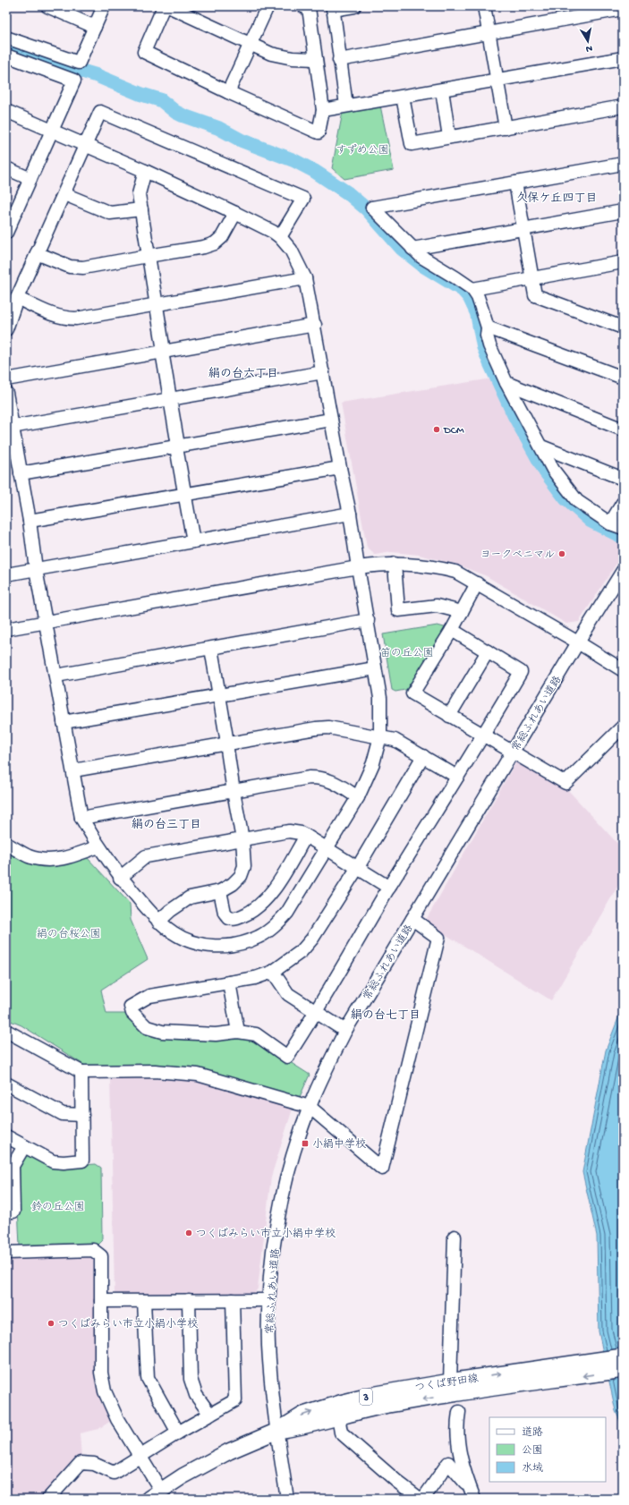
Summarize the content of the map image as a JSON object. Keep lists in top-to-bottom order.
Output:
{
  "streets": {
    "main road": ["つくば野田線", "3"],
    "street": ["常総ふれあい道路"]
  },
  "crossings": [
    ["常総ふれあい道路", "つくば野田線"]
  ],
  "districts": [
    "久保ケ丘四丁目",
    "絹の台六丁目",
    "絹の台三丁目",
    "絹の台七丁目"
  ],
  "parks": [
    "すずめ公園",
    "笛の丘公園",
    "絹の台桜公園",
    "鈴の丘公園"
  ],
  "places": {
    "other": [
      "DCM",
      "ヨークベニマル",
      "つくばみらい市立小絹中学校",
      "つくばみらい市立小絹小学校"
    ],
    "transit": ["小絹中学校"]
  },
  "legend": ["道路", "公園", "水域"],
  "north": "bottom"
}
